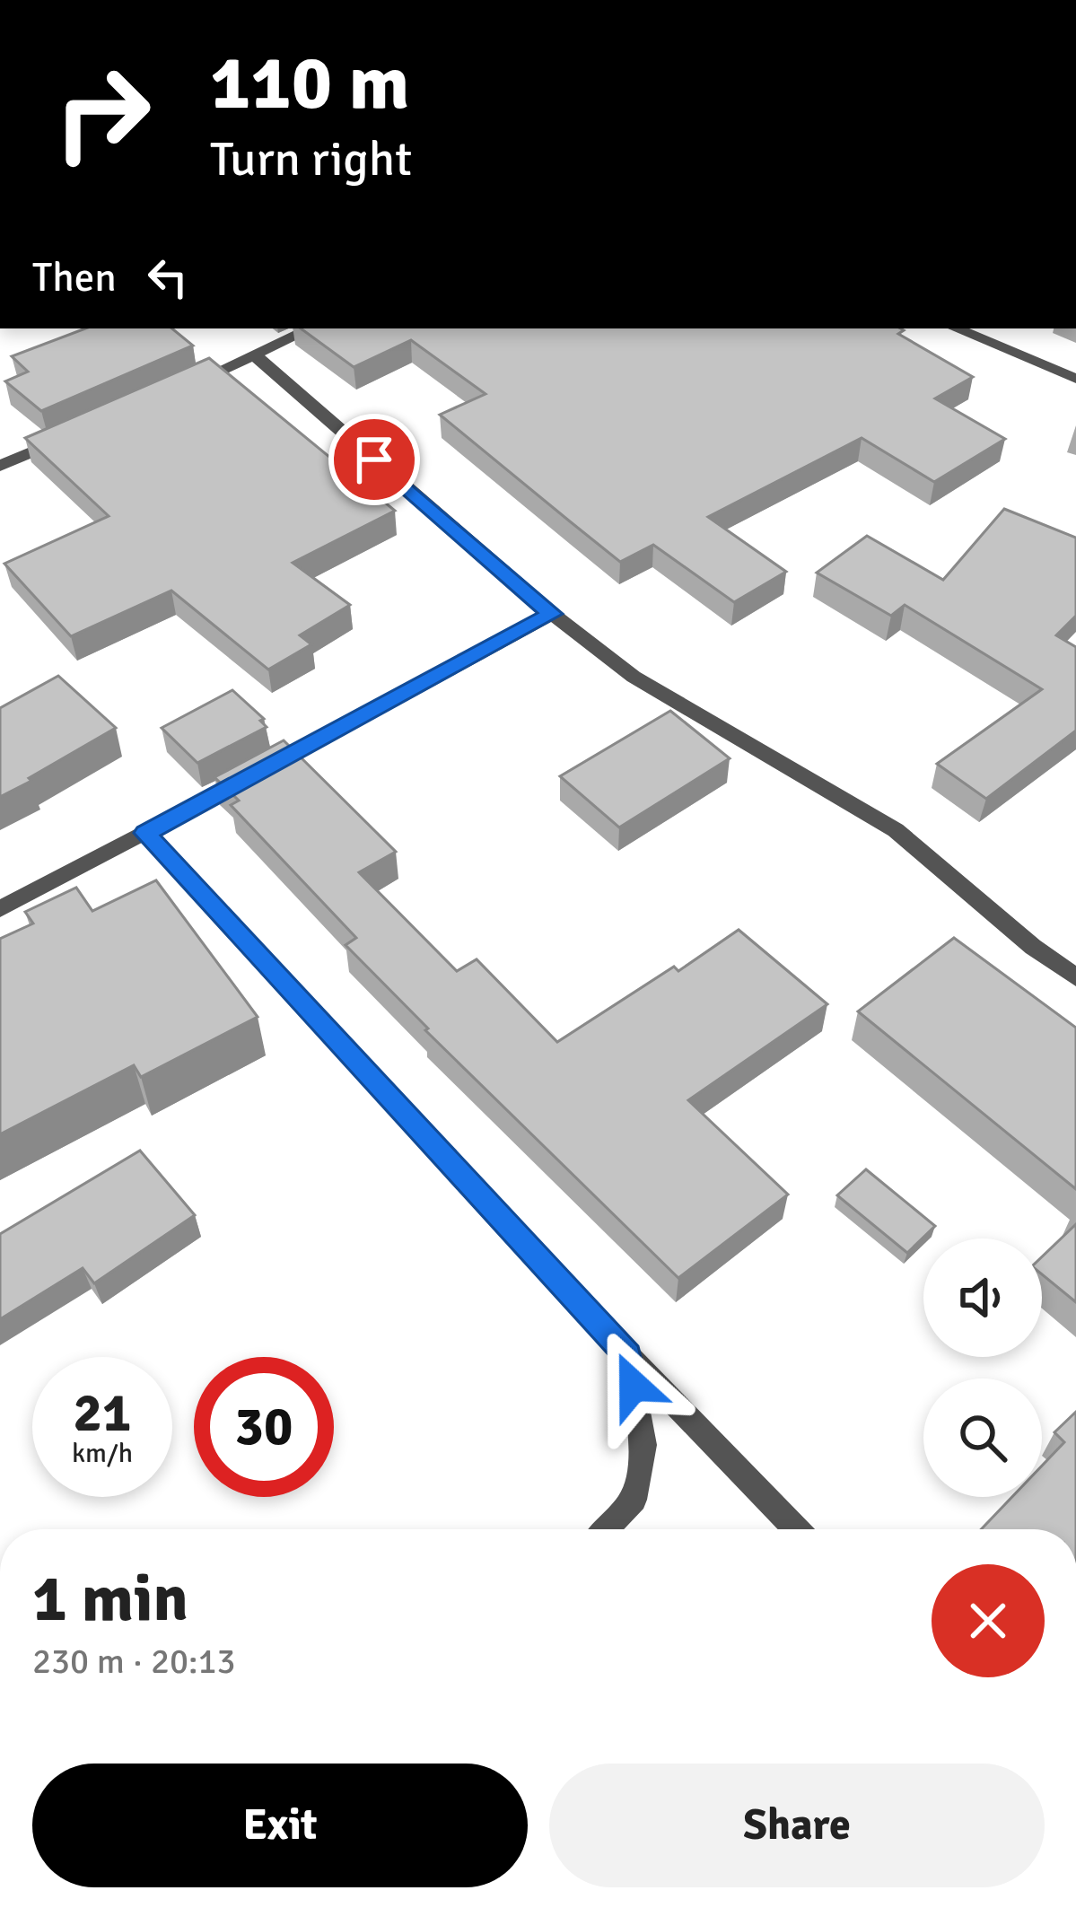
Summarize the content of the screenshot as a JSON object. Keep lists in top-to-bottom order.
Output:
{
  "page": {
    "turn": ["110 m", "Turn right"],
    "then": "Then",
    "speed": "21 km/h",
    "limit": "30",
    "heading": ["1 min", "230 m · 20:13"],
    "buttons": ["Exit", "Share"]
  }
}
